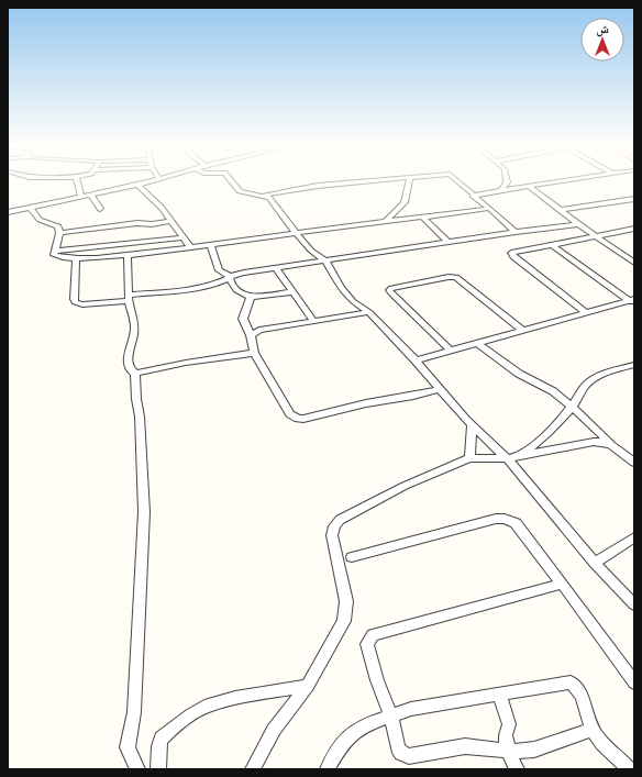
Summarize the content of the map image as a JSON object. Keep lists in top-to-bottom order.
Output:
{
  "north": "top"
}
